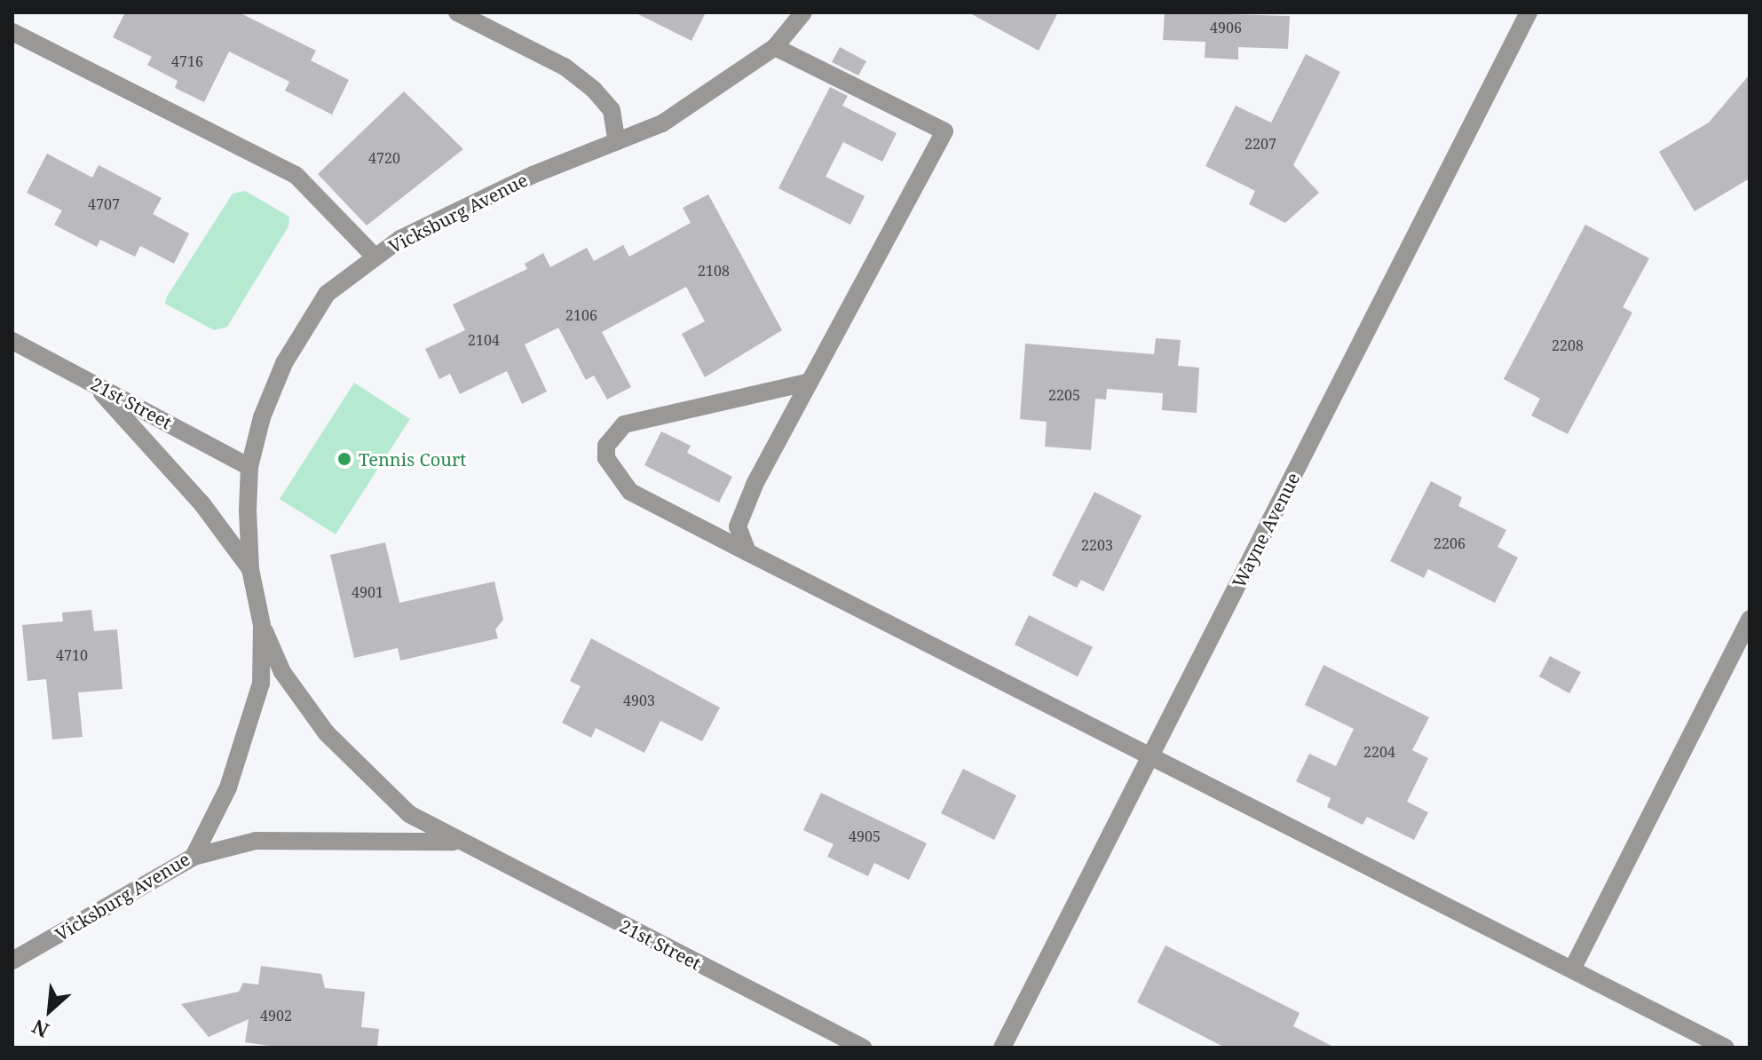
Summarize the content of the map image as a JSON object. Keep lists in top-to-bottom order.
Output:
{
  "streets": {
    "street": ["Vicksburg Avenue", "21st Street", "Wayne Avenue"]
  },
  "crossings": [
    ["Vicksburg Avenue", "21st Street"]
  ],
  "places": ["Tennis Court"],
  "house_numbers": [
    "4906",
    "4716",
    "2207",
    "4720",
    "4707",
    "2108",
    "2106",
    "2104",
    "2208",
    "2205",
    "2206",
    "2203",
    "4901",
    "4710",
    "4903",
    "2204",
    "4905",
    "4902"
  ],
  "north": "bottom left"
}
